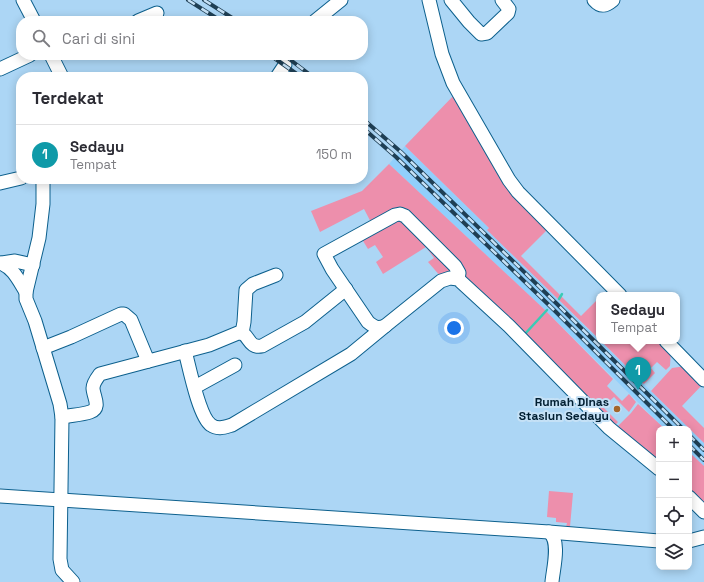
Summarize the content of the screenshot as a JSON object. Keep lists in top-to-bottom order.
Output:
{
  "places": ["Rumah Dinas Stasiun Sedayu"],
  "page": {
    "search": "Cari di sini",
    "heading": "Terdekat",
    "list": [
      {
        "mark": "1",
        "name": "Sedayu",
        "note": "Tempat",
        "value": "150 m"
      }
    ],
    "popup": ["Sedayu", "Tempat"],
    "pins": "1",
    "map_buttons": ["+", "−"]
  }
}
